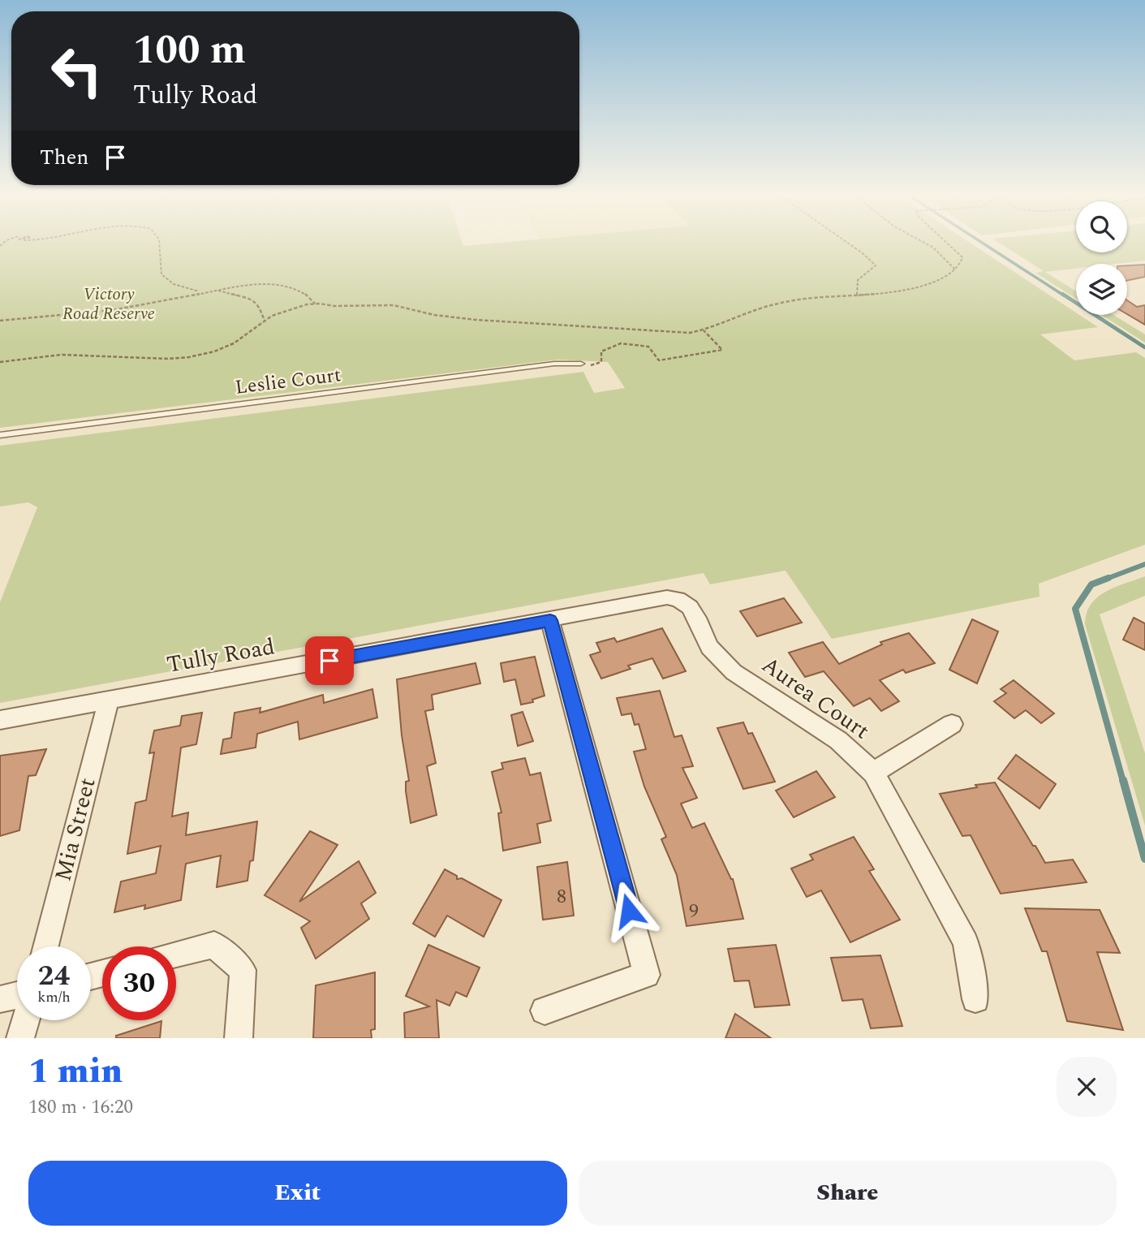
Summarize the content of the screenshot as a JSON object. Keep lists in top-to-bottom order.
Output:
{
  "streets": {
    "street": ["Tully Road", "Aurea Court", "Mia Street"],
    "lane": ["Leslie Court"]
  },
  "crossings": [
    ["Tully Road", "Aurea Court"],
    ["Tully Road", "Mia Street"]
  ],
  "parks": ["Victory Road Reserve"],
  "house_numbers": ["8", "9"],
  "page": {
    "turn": ["100 m", "Tully Road"],
    "then": "Then",
    "speed": "24 km/h",
    "limit": "30",
    "heading": ["1 min", "180 m · 16:20"],
    "buttons": ["Exit", "Share"]
  }
}
